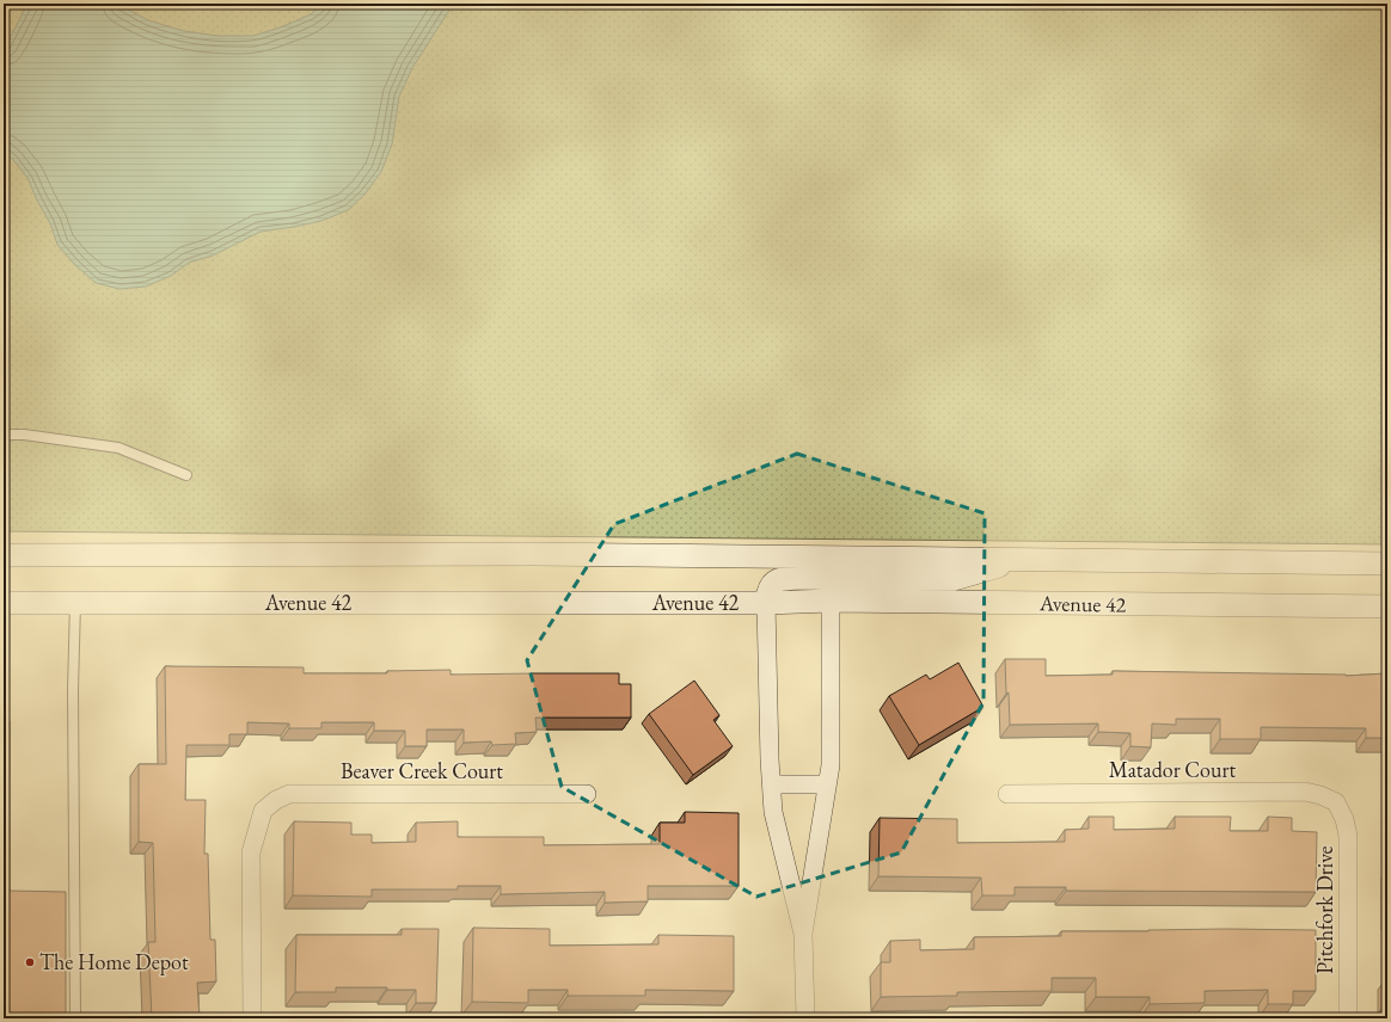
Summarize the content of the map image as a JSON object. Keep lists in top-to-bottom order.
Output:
{
  "streets": {
    "street": [
      "Avenue 42",
      "Matador Court",
      "Beaver Creek Court",
      "Pitchfork Drive"
    ]
  },
  "crossings": [
    ["Matador Court", "Pitchfork Drive"]
  ],
  "places": ["The Home Depot"]
}
